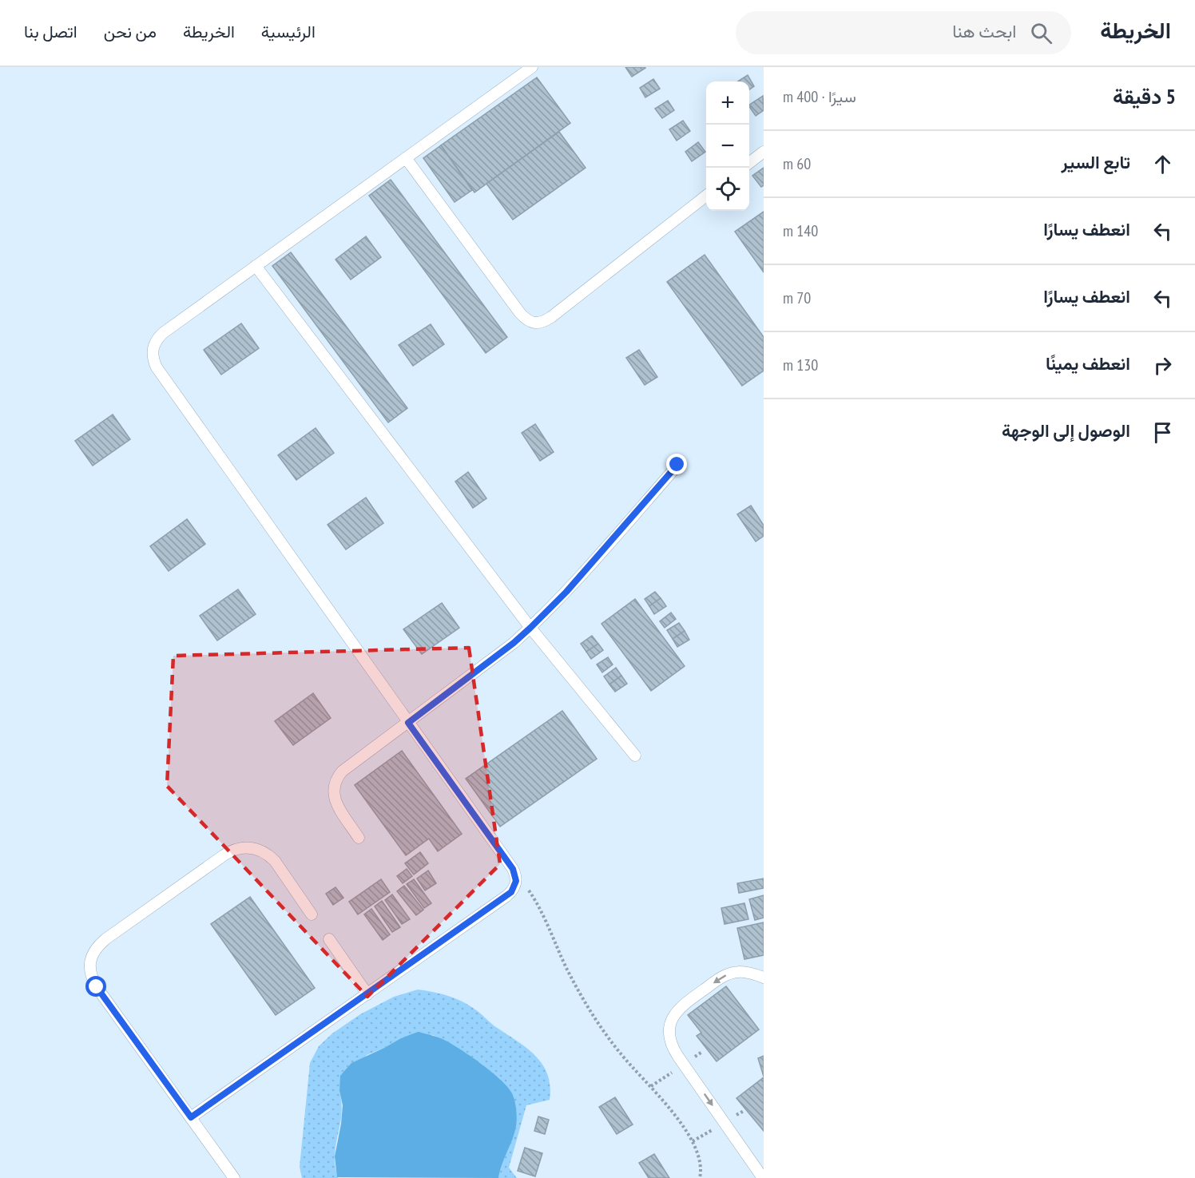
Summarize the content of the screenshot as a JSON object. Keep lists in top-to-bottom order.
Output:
{
  "page": {
    "header": "الخريطة",
    "search": "ابحث هنا",
    "nav": [
      "الرئيسية",
      "الخريطة",
      "من نحن",
      "اتصل بنا"
    ],
    "heading": ["5 دقيقة", "سيرًا · 400 m"],
    "map_buttons": ["+", "−"],
    "list": [
      ["تابع السير", "60 m"],
      ["انعطف يسارًا", "140 m"],
      ["انعطف يسارًا", "70 m"],
      ["انعطف يمينًا", "130 m"],
      "الوصول إلى الوجهة"
    ]
  }
}
